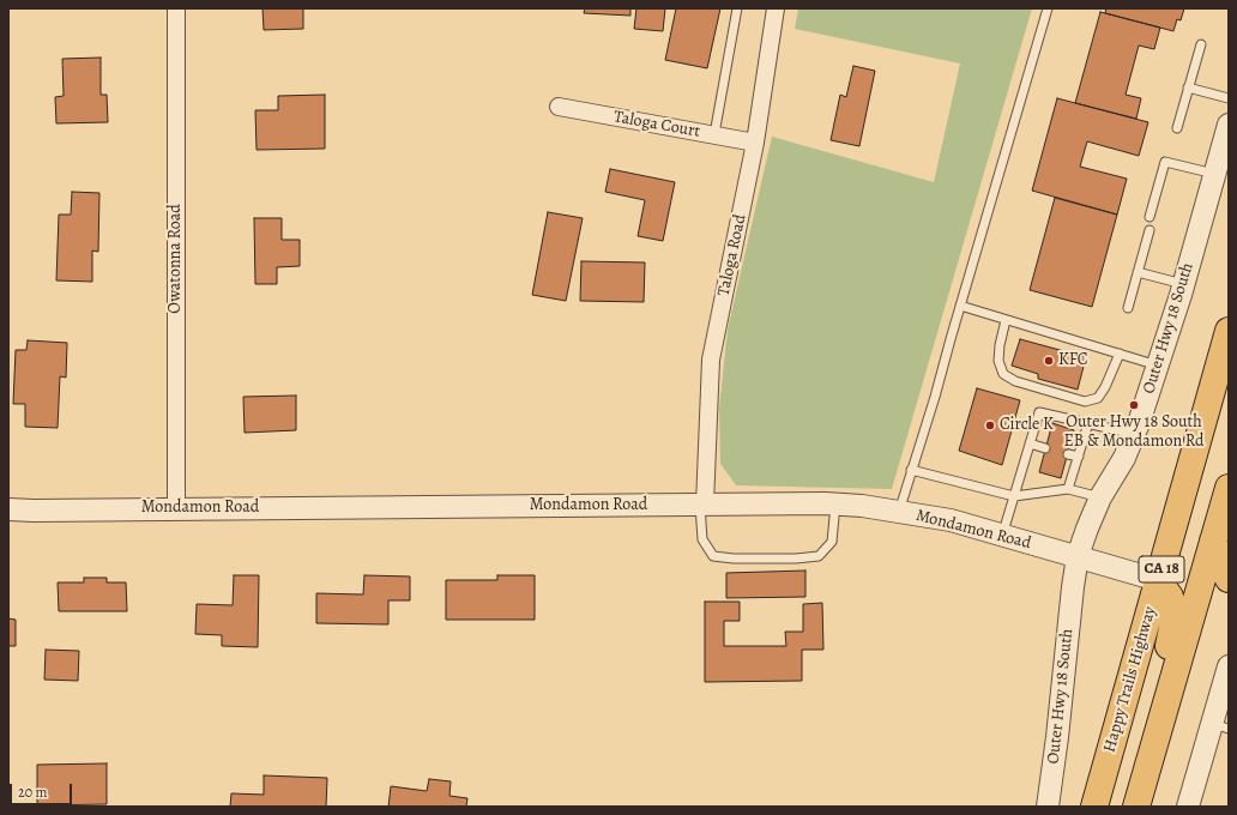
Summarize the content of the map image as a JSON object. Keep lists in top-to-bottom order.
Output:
{
  "streets": {
    "main road": ["CA 18", "Happy Trails Highway"],
    "street": [
      "Taloga Court",
      "Taloga Road",
      "Owatonna Road",
      "Outer Hwy 18 South",
      "Mondamon Road"
    ]
  },
  "crossings": [
    ["Taloga Court", "Taloga Road"],
    ["Taloga Road", "Mondamon Road"],
    ["Owatonna Road", "Mondamon Road"],
    ["Outer Hwy 18 South", "Mondamon Road"],
    ["Mondamon Road", "Happy Trails Highway"]
  ],
  "places": ["KFC", "Outer Hwy 18 South EB & Mondamon Rd", "Circle K"],
  "scale_bar": "20 m"
}
